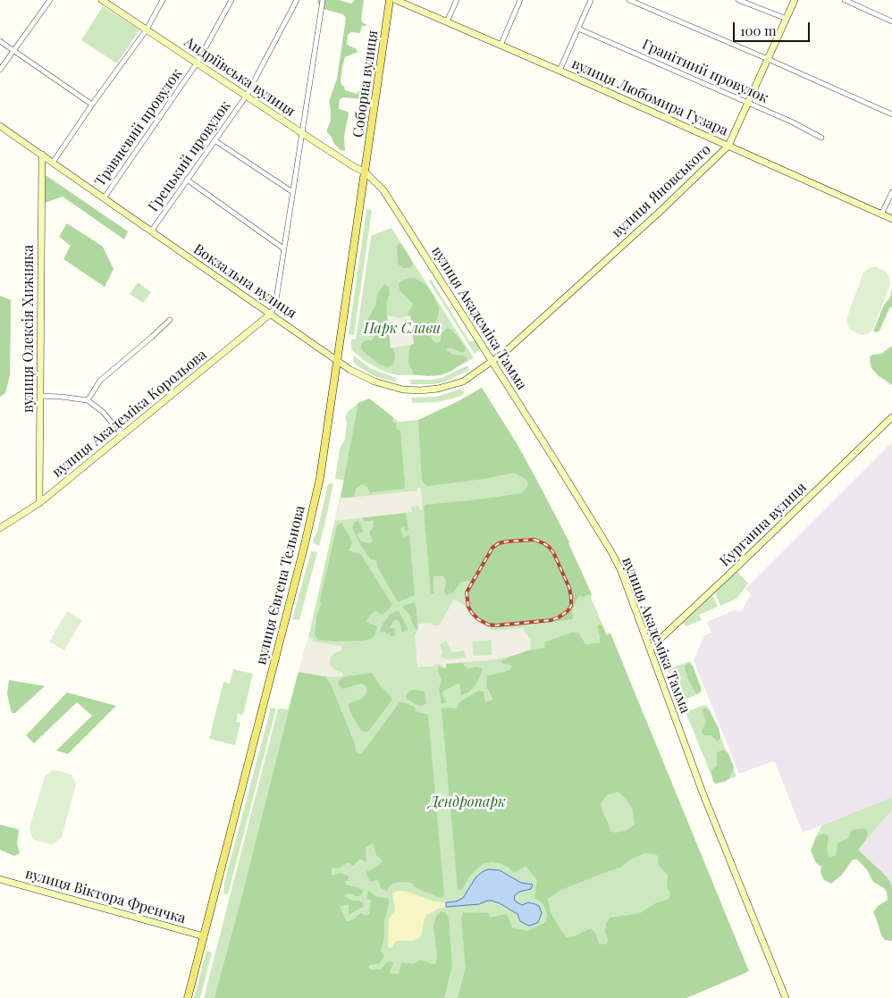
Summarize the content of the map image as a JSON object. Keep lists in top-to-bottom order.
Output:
{
  "streets": {
    "main road": ["Соборна вулиця", "вулиця Євгена Тельнова"],
    "street": [
      "Гранітний провулок",
      "Андріївська вулиця",
      "вулиця Любомира Гузара",
      "Травневий провулок",
      "Грецький провулок",
      "вулиця Яновського",
      "Вокзальна вулиця",
      "вулиця Академіка Тамма",
      "вулиця Олексія Хижняка",
      "вулиця Академіка Корольова",
      "Курганна вулиця",
      "вулиця Віктора Френчка"
    ]
  },
  "crossings": [
    ["Гранітний провулок", "вулиця Яновського"],
    ["Андріївська вулиця", "Соборна вулиця"],
    ["Андріївська вулиця", "Травневий провулок"],
    ["Андріївська вулиця", "Грецький провулок"],
    ["Андріївська вулиця", "вулиця Академіка Тамма"],
    ["Андріївська вулиця", "вулиця Євгена Тельнова"],
    ["Соборна вулиця", "вулиця Академіка Тамма"],
    ["Соборна вулиця", "вулиця Євгена Тельнова"],
    ["вулиця Любомира Гузара", "вулиця Яновського"],
    ["Травневий провулок", "Вокзальна вулиця"],
    ["Грецький провулок", "Вокзальна вулиця"],
    ["вулиця Яновського", "Вокзальна вулиця"],
    ["вулиця Яновського", "вулиця Академіка Тамма"],
    ["Вокзальна вулиця", "вулиця Академіка Тамма"],
    ["Вокзальна вулиця", "вулиця Олексія Хижняка"],
    ["Вокзальна вулиця", "вулиця Академіка Корольова"],
    ["Вокзальна вулиця", "вулиця Євгена Тельнова"],
    ["вулиця Академіка Тамма", "Курганна вулиця"],
    ["вулиця Академіка Тамма", "вулиця Євгена Тельнова"],
    ["вулиця Олексія Хижняка", "вулиця Академіка Корольова"],
    ["вулиця Євгена Тельнова", "вулиця Віктора Френчка"]
  ],
  "parks": ["Парк Слави", "Дендропарк"],
  "scale_bar": "100 m"
}
